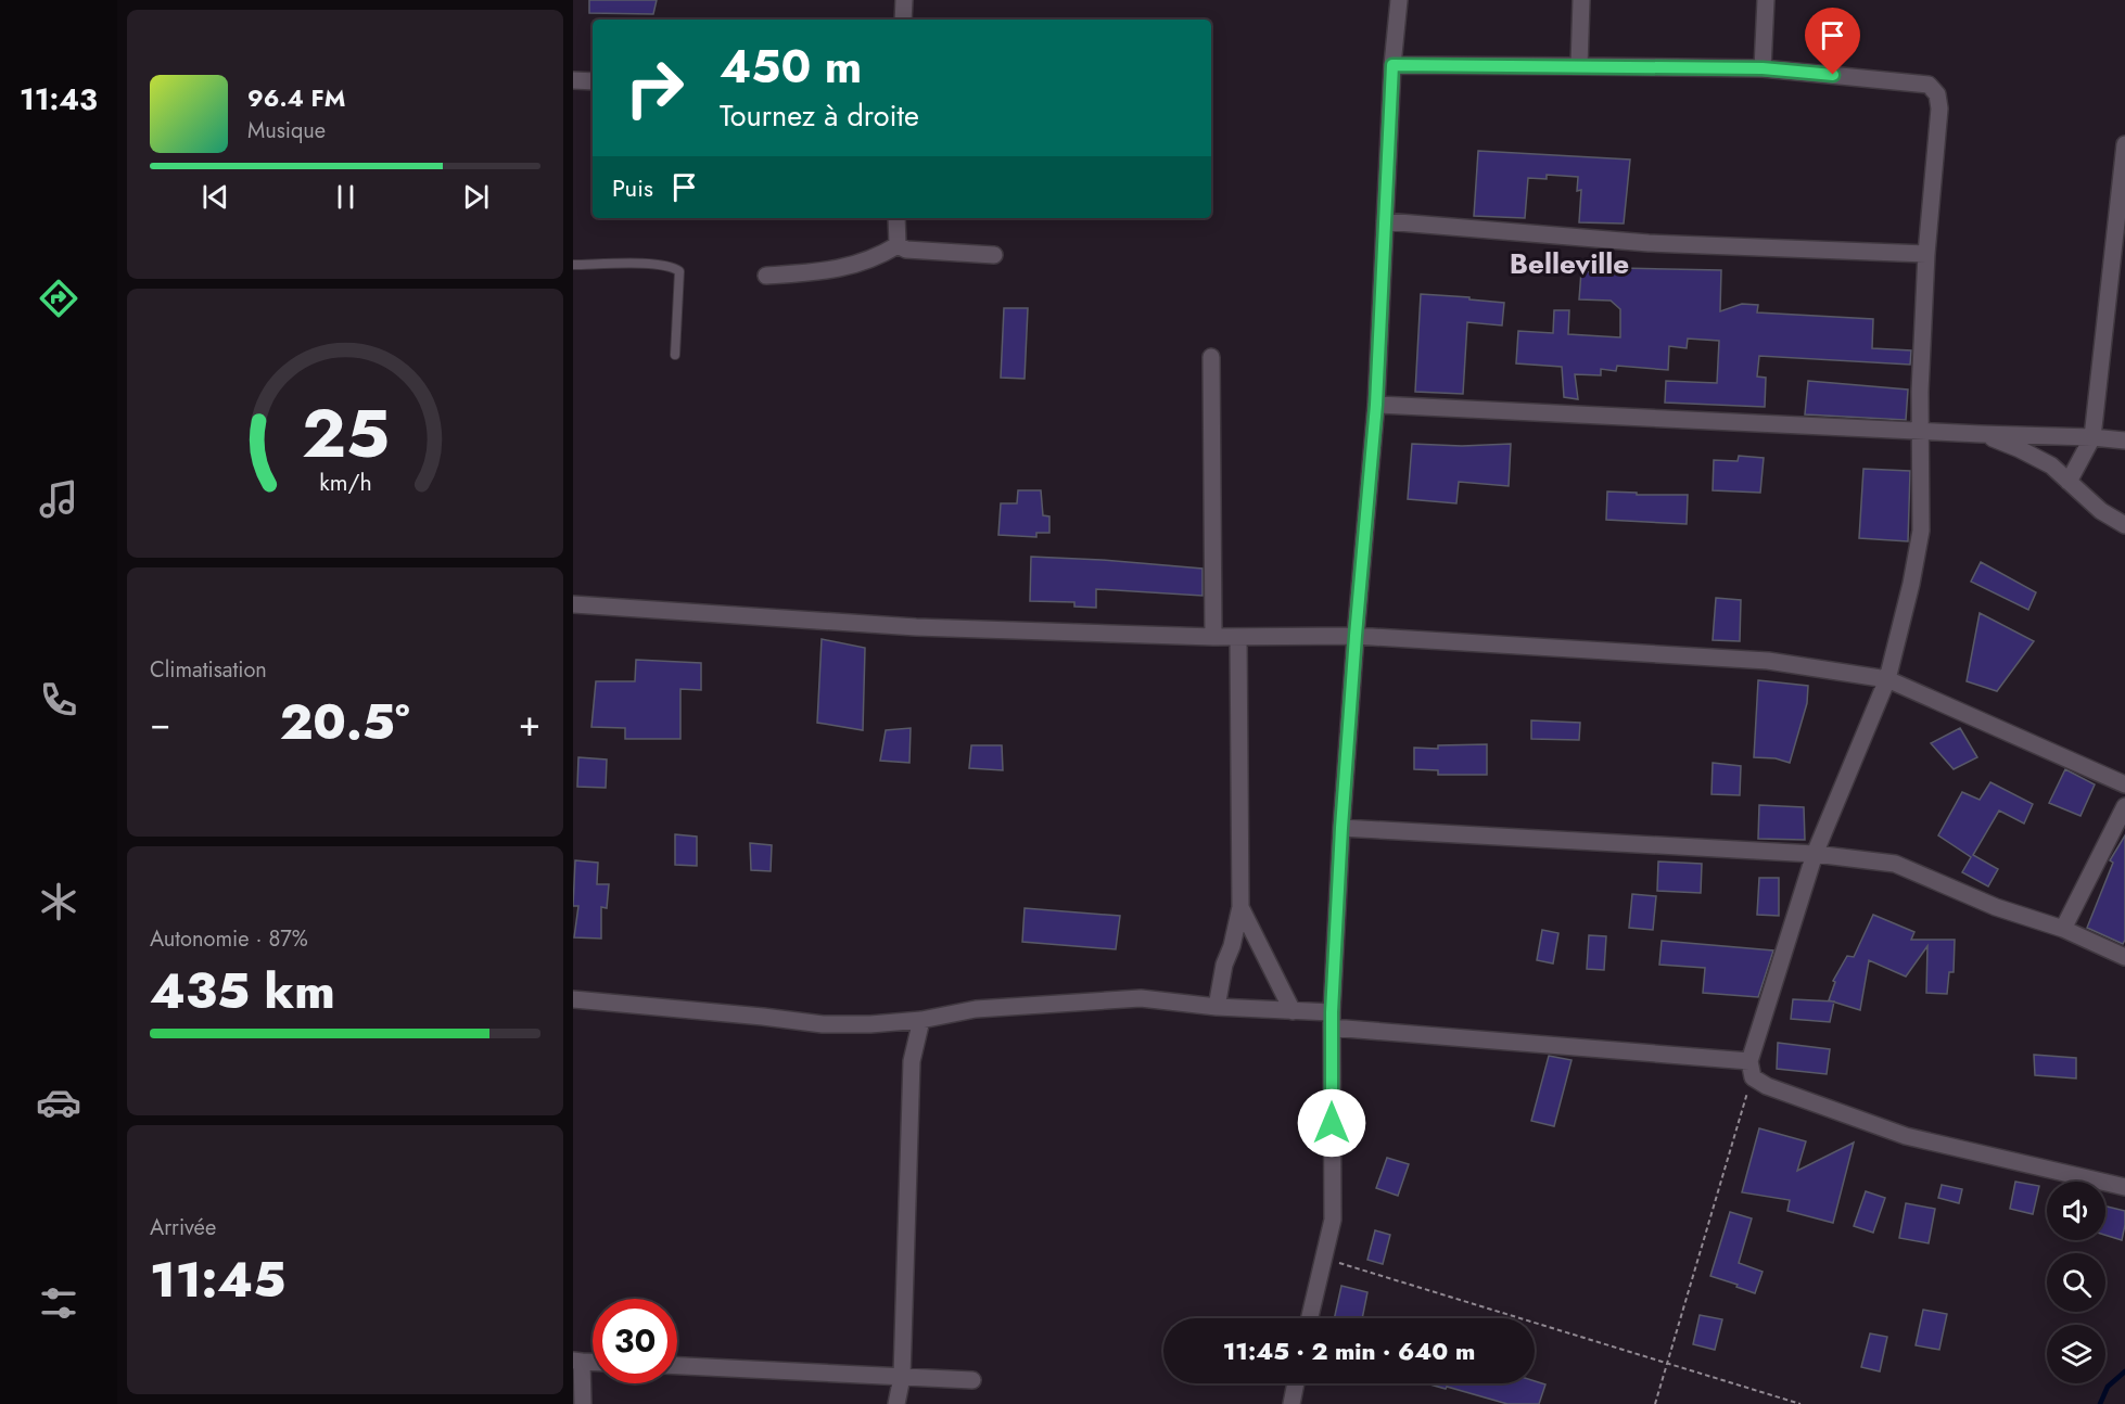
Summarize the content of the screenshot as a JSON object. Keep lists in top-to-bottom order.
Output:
{
  "districts": ["Belleville"],
  "page": {
    "tabs": "11:43",
    "turn": ["450 m", "Tournez à droite"],
    "song": ["96.4 FM", "Musique"],
    "then": "Puis",
    "tile": [
      "Climatisation",
      ["Autonomie · 87%", "435 km"],
      ["Arrivée", "11:45"]
    ],
    "heat": ["−", "20.5°", "+"],
    "limit": "30",
    "trip": "11:45 · 2 min · 640 m",
    "gauge": ["25", "km/h"]
  }
}
